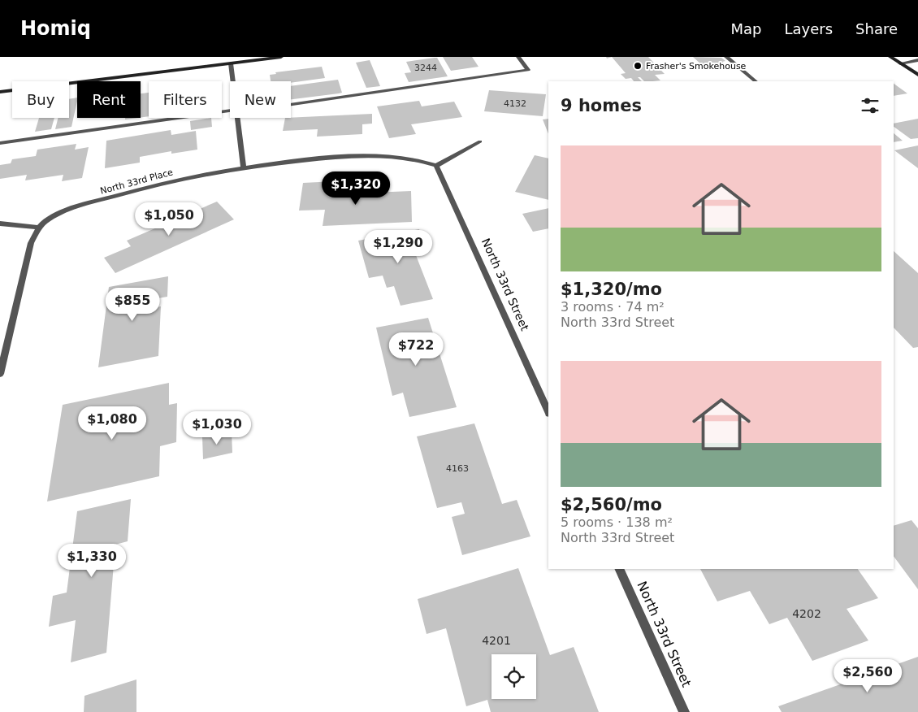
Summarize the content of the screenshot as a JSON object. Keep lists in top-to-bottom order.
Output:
{
  "streets": {
    "street": ["North 33rd Place", "North 33rd Street"]
  },
  "places": ["Frasher's Smokehouse"],
  "house_numbers": [
    "3244",
    "4132",
    "4163",
    "4202",
    "4201"
  ],
  "page": {
    "header": "Homiq",
    "nav": ["Map", "Layers", "Share"],
    "chip": [
      "Buy",
      "Rent",
      "Filters",
      "New"
    ],
    "heading": "9 homes",
    "list": [
      {
        "name": "$1,320/mo",
        "note": "3 rooms · 74 m² · North 33rd Street"
      },
      {
        "name": "$2,560/mo",
        "note": "5 rooms · 138 m² · North 33rd Street"
      }
    ],
    "price": [
      "$1,320",
      "$1,050",
      "$1,290",
      "$855",
      "$722",
      "$1,080",
      "$1,030",
      "$1,330",
      "$2,560"
    ]
  }
}
